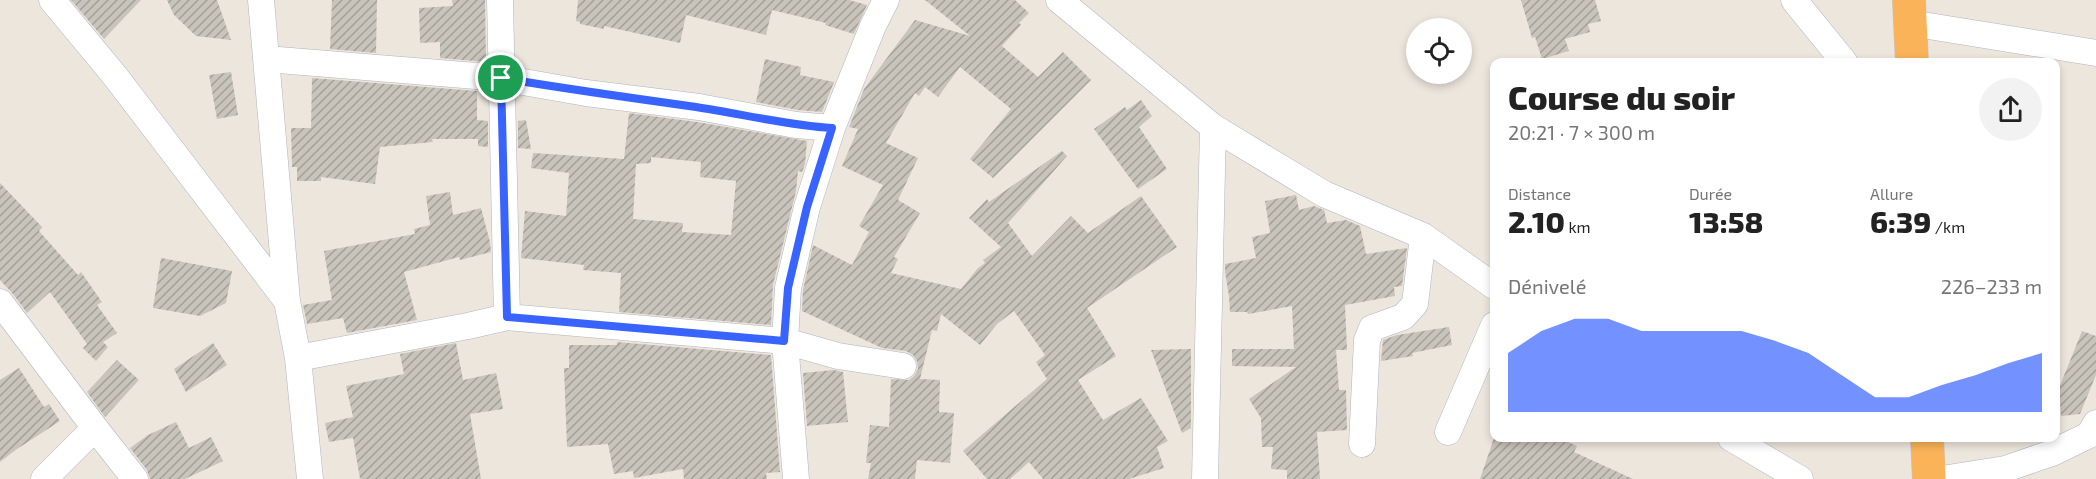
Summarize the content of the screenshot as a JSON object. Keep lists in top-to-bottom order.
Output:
{
  "page": {
    "heading": ["Course du soir", "20:21 · 7 × 300 m"],
    "stats": [
      ["Distance", "2.10 km"],
      ["Durée", "13:58"],
      ["Allure", "6:39 /km"]
    ],
    "chart": ["Dénivelé", "226–233 m"]
  }
}
